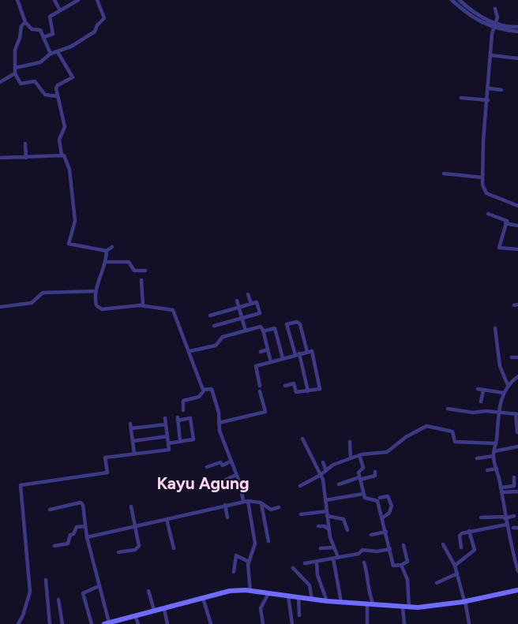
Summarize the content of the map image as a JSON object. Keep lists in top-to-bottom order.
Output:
{
  "districts": ["Kayu Agung"]
}
